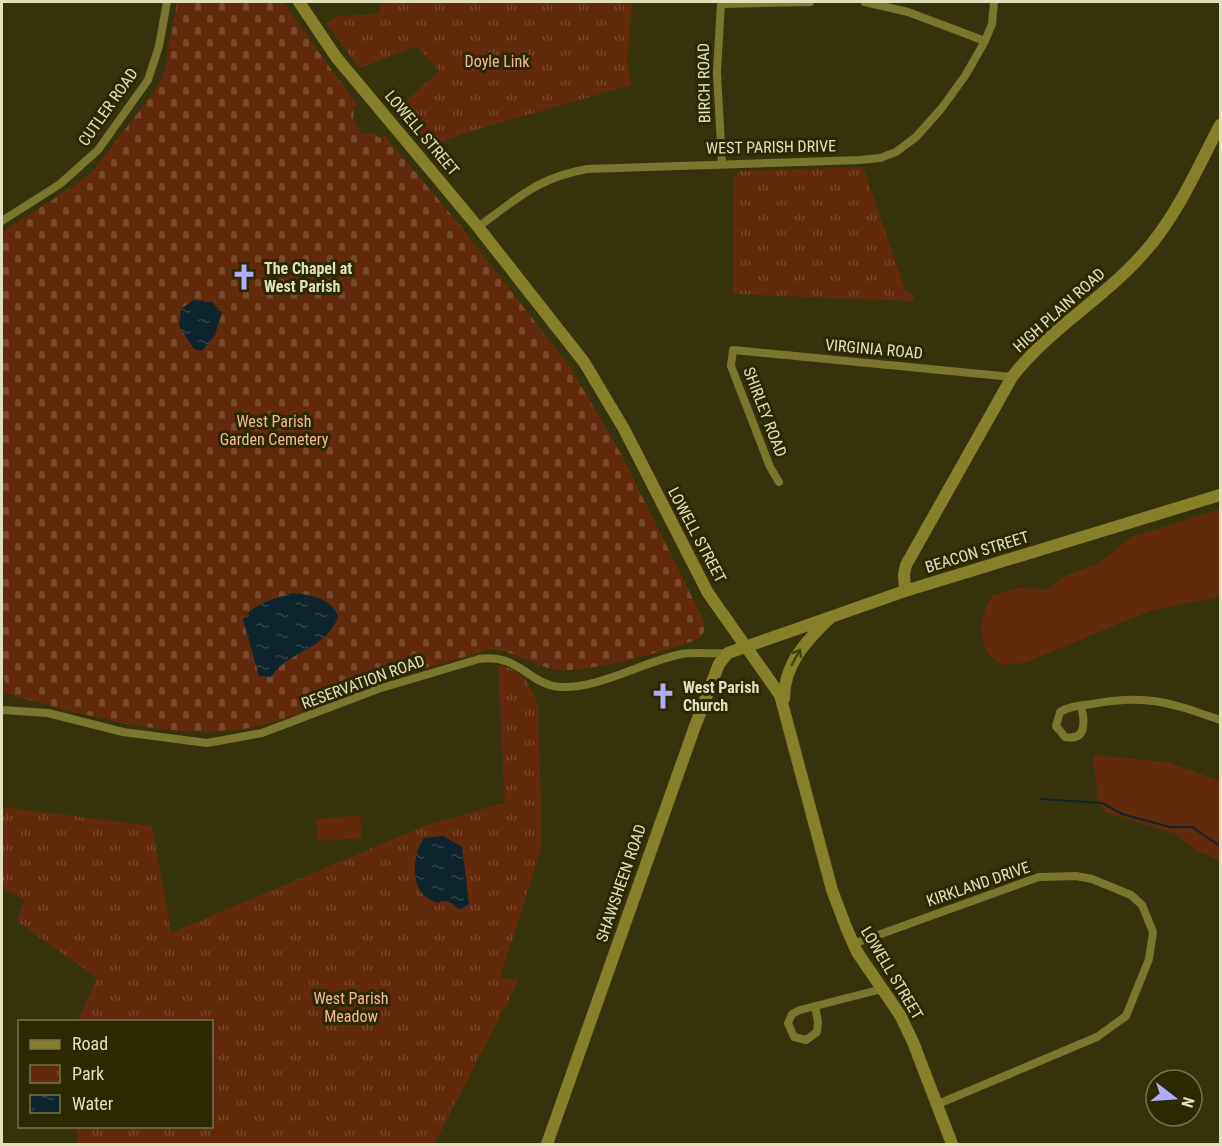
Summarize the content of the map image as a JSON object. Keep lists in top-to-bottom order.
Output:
{
  "streets": {
    "main road": [
      "LOWELL STREET",
      "HIGH PLAIN ROAD",
      "BEACON STREET",
      "SHAWSHEEN ROAD"
    ],
    "street": [
      "BIRCH ROAD",
      "CUTLER ROAD",
      "WEST PARISH DRIVE",
      "VIRGINIA ROAD",
      "SHIRLEY ROAD",
      "RESERVATION ROAD",
      "KIRKLAND DRIVE"
    ]
  },
  "crossings": [
    ["BIRCH ROAD", "WEST PARISH DRIVE"],
    ["LOWELL STREET", "WEST PARISH DRIVE"],
    ["LOWELL STREET", "BEACON STREET"],
    ["LOWELL STREET", "KIRKLAND DRIVE"],
    ["HIGH PLAIN ROAD", "VIRGINIA ROAD"],
    ["HIGH PLAIN ROAD", "BEACON STREET"],
    ["VIRGINIA ROAD", "SHIRLEY ROAD"],
    ["RESERVATION ROAD", "SHAWSHEEN ROAD"]
  ],
  "parks": ["Doyle Link", "West Parish Garden Cemetery", "West Parish Meadow"],
  "places": {
    "church": ["The Chapel at West Parish", "West Parish Church"]
  },
  "legend": ["Road", "Park", "Water"],
  "north": "right"
}
